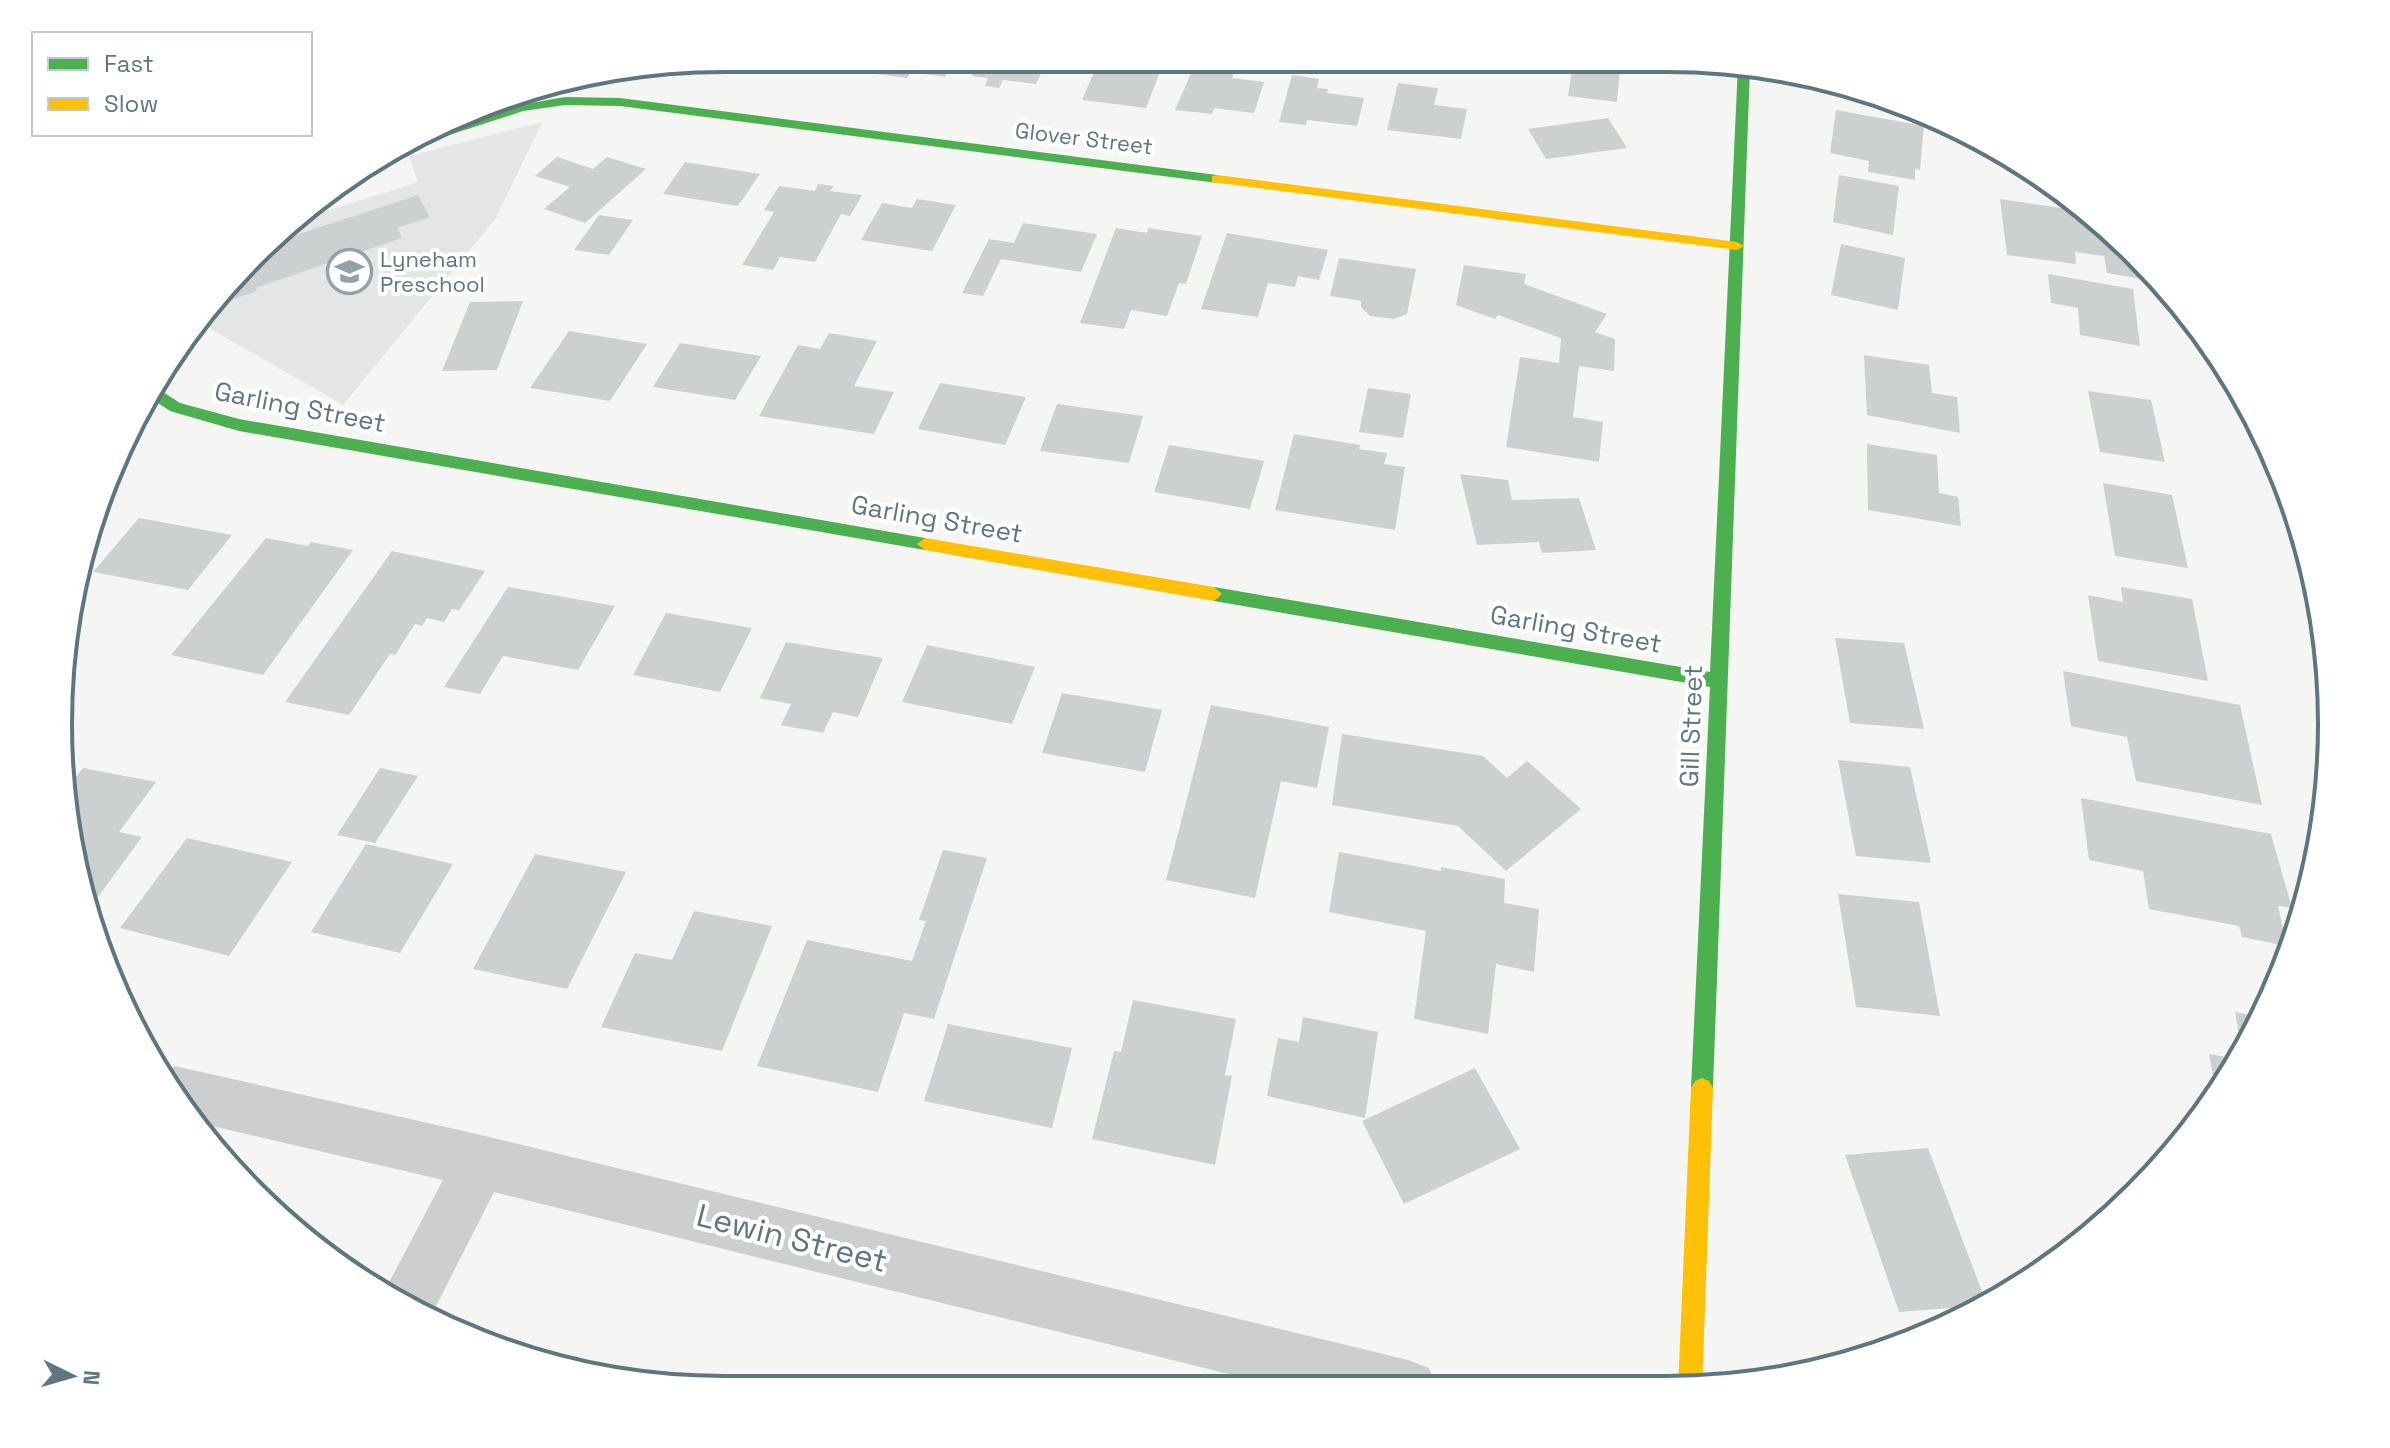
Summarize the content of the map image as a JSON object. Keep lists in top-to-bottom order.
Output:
{
  "streets": {
    "street": [
      "Glover Street",
      "Garling Street",
      "Gill Street",
      "Lewin Street"
    ]
  },
  "crossings": [
    ["Glover Street", "Gill Street"],
    ["Garling Street", "Gill Street"]
  ],
  "places": {
    "school or university": ["Lyneham Preschool"]
  },
  "legend": ["Fast", "Slow"],
  "north": "right"
}
